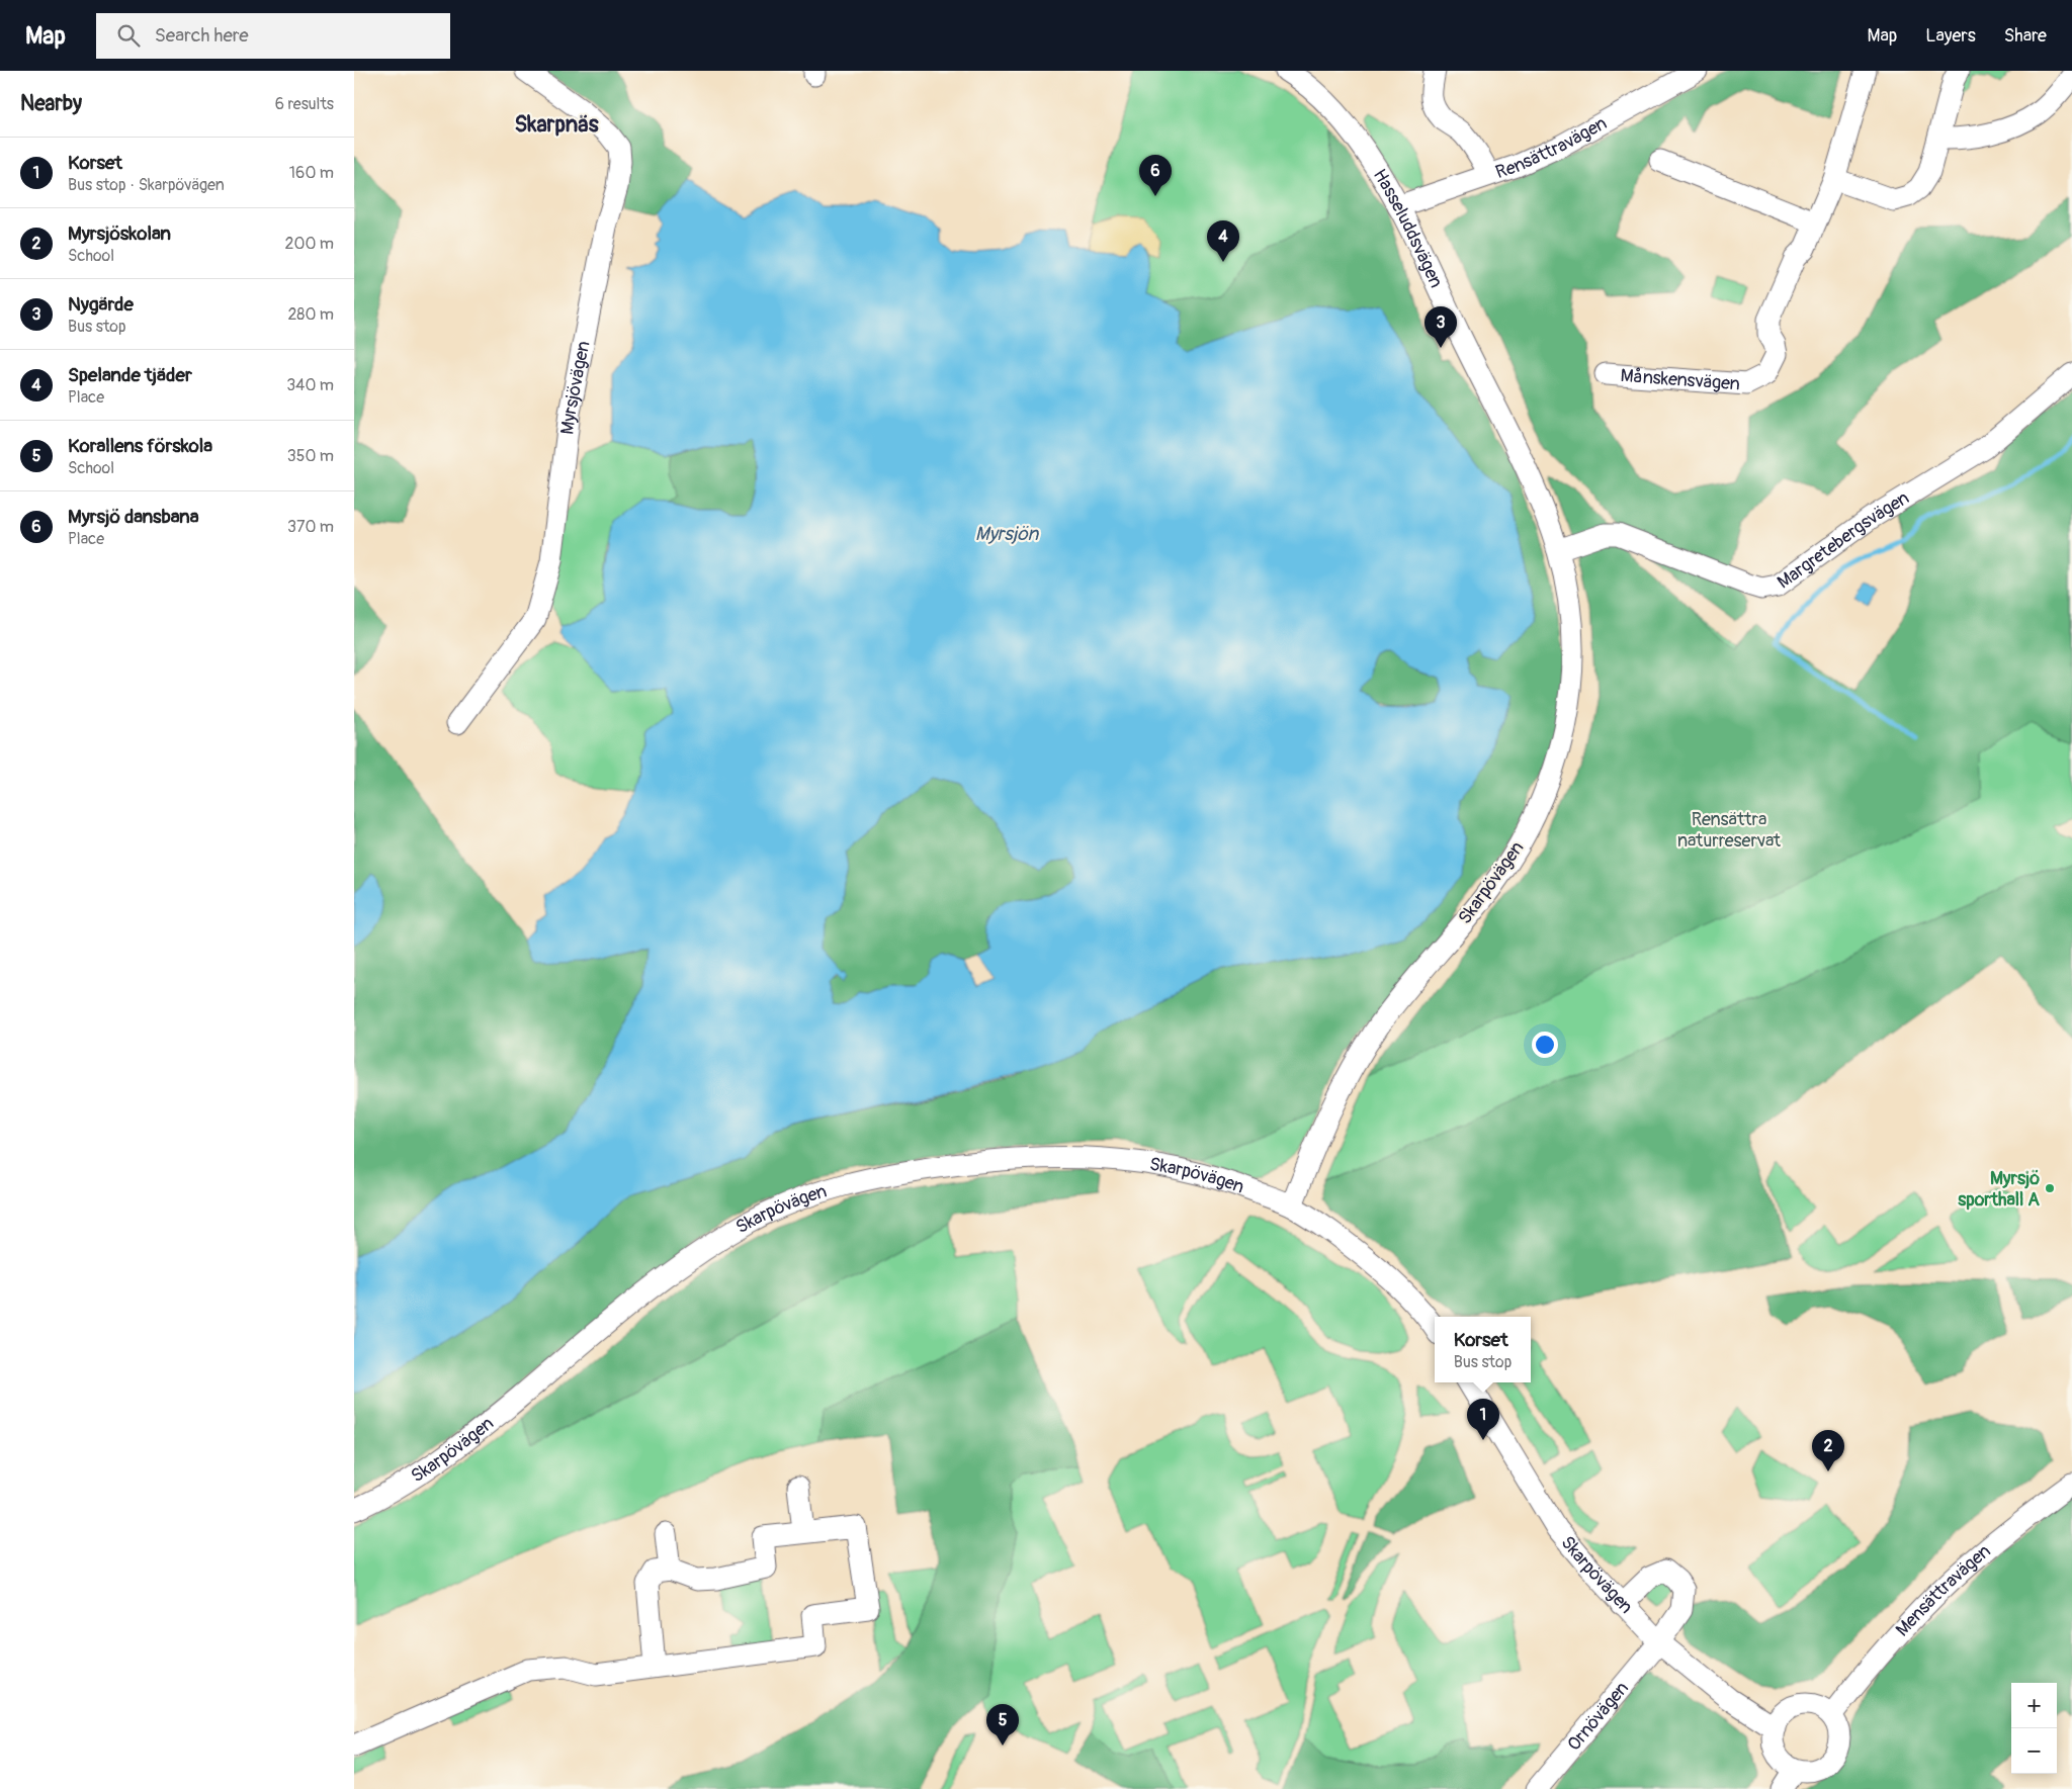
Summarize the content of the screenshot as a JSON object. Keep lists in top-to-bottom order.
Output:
{
  "streets": {
    "street": [
      "Rensättravägen",
      "Hasseluddsvägen",
      "Månskensvägen",
      "Myrsjövägen",
      "Margretebergsvägen",
      "Skarpövägen",
      "Mensättravägen",
      "Ornövägen"
    ]
  },
  "crossings": [
    ["Rensättravägen", "Hasseluddsvägen"],
    ["Hasseluddsvägen", "Margretebergsvägen"],
    ["Hasseluddsvägen", "Skarpövägen"],
    ["Margretebergsvägen", "Skarpövägen"],
    ["Skarpövägen", "Mensättravägen"],
    ["Skarpövägen", "Ornövägen"]
  ],
  "districts": ["Skarpnäs"],
  "water": ["Myrsjön"],
  "parks": ["Rensättra naturreservat"],
  "places": ["Myrsjö sporthall A"],
  "page": {
    "header": "Map",
    "search": "Search here",
    "nav": ["Map", "Layers", "Share"],
    "heading": ["Nearby", "6 results"],
    "list": [
      {
        "mark": "1",
        "name": "Korset",
        "note": "Bus stop · Skarpövägen",
        "value": "160 m"
      },
      {
        "mark": "2",
        "name": "Myrsjöskolan",
        "note": "School",
        "value": "200 m"
      },
      {
        "mark": "3",
        "name": "Nygärde",
        "note": "Bus stop",
        "value": "280 m"
      },
      {
        "mark": "4",
        "name": "Spelande tjäder",
        "note": "Place",
        "value": "340 m"
      },
      {
        "mark": "5",
        "name": "Korallens förskola",
        "note": "School",
        "value": "350 m"
      },
      {
        "mark": "6",
        "name": "Myrsjö dansbana",
        "note": "Place",
        "value": "370 m"
      }
    ],
    "pins": [
      "6",
      "4",
      "3",
      "1",
      "2",
      "5"
    ],
    "popup": ["Korset", "Bus stop"],
    "map_buttons": ["+", "−"]
  }
}
